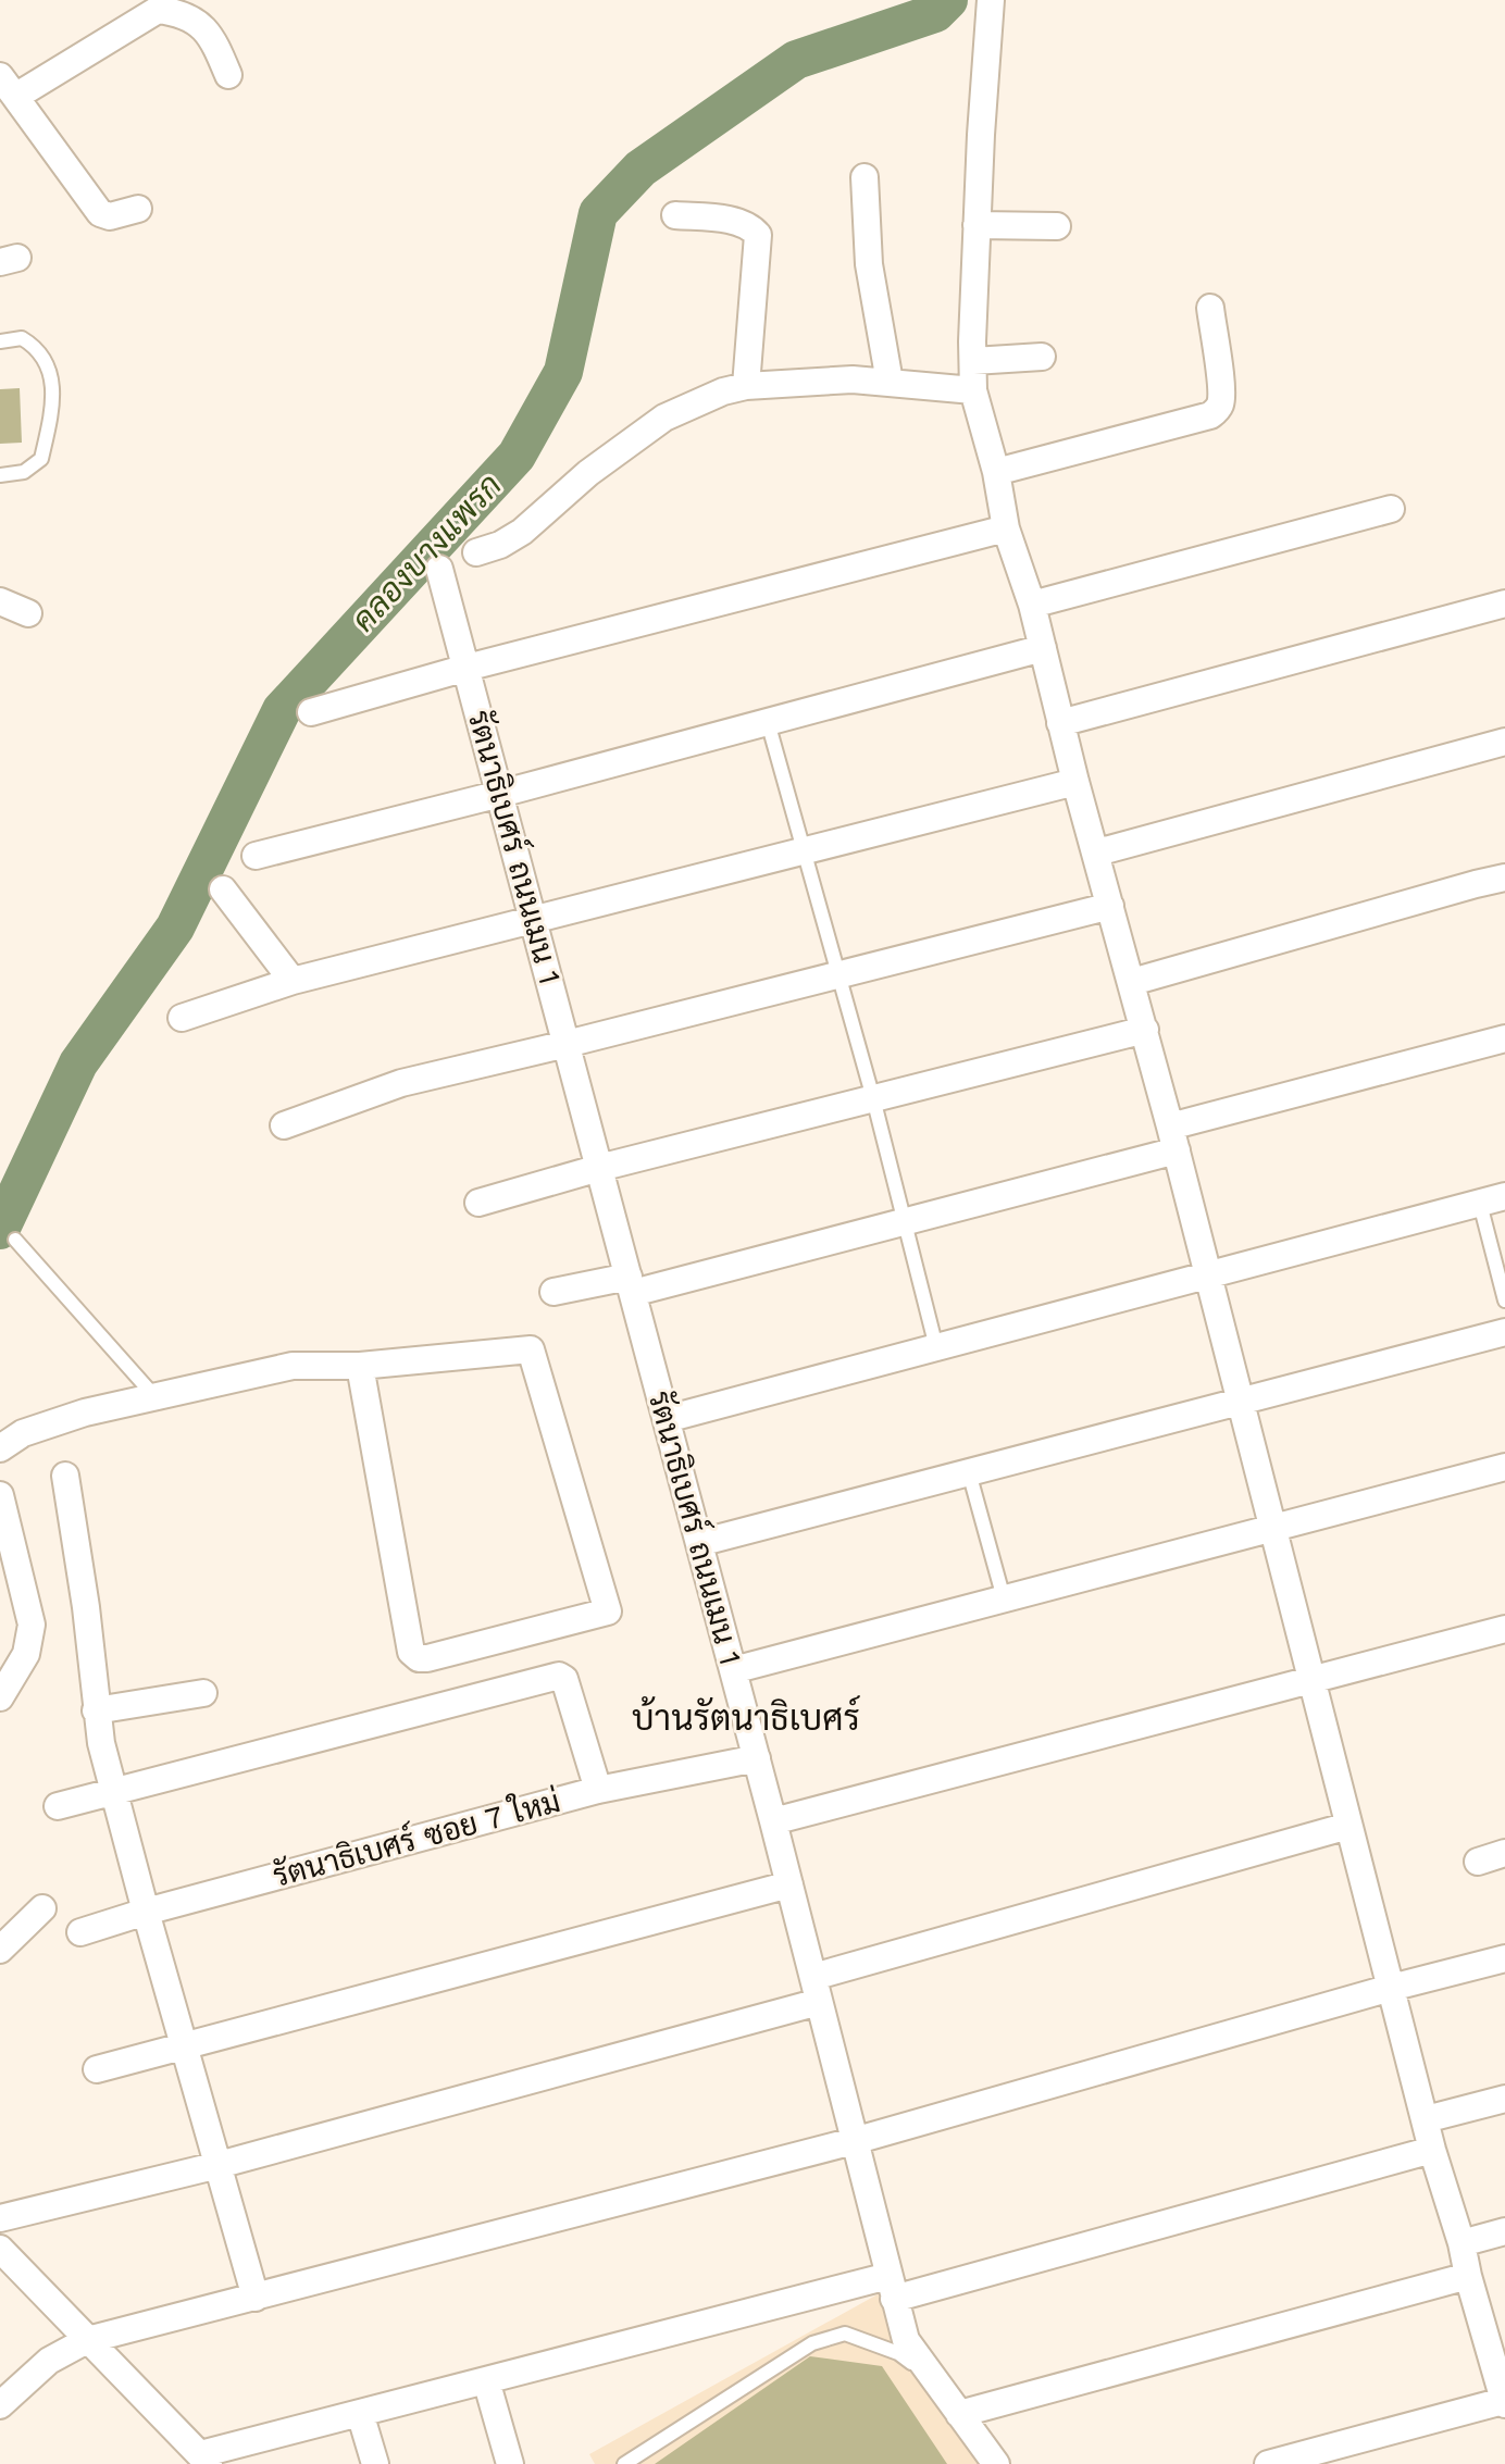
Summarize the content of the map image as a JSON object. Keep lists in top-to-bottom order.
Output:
{
  "streets": {
    "street": ["รัตนาธิเบศร์ ถนนเมน 1", "รัตนาธิเบศร์ ซอย 7 ใหม่"]
  },
  "crossings": [
    ["รัตนาธิเบศร์ ถนนเมน 1", "รัตนาธิเบศร์ ซอย 7 ใหม่"]
  ],
  "districts": ["บ้านรัตนาธิเบศร์"],
  "water": ["คลองบางแพรก"]
}
